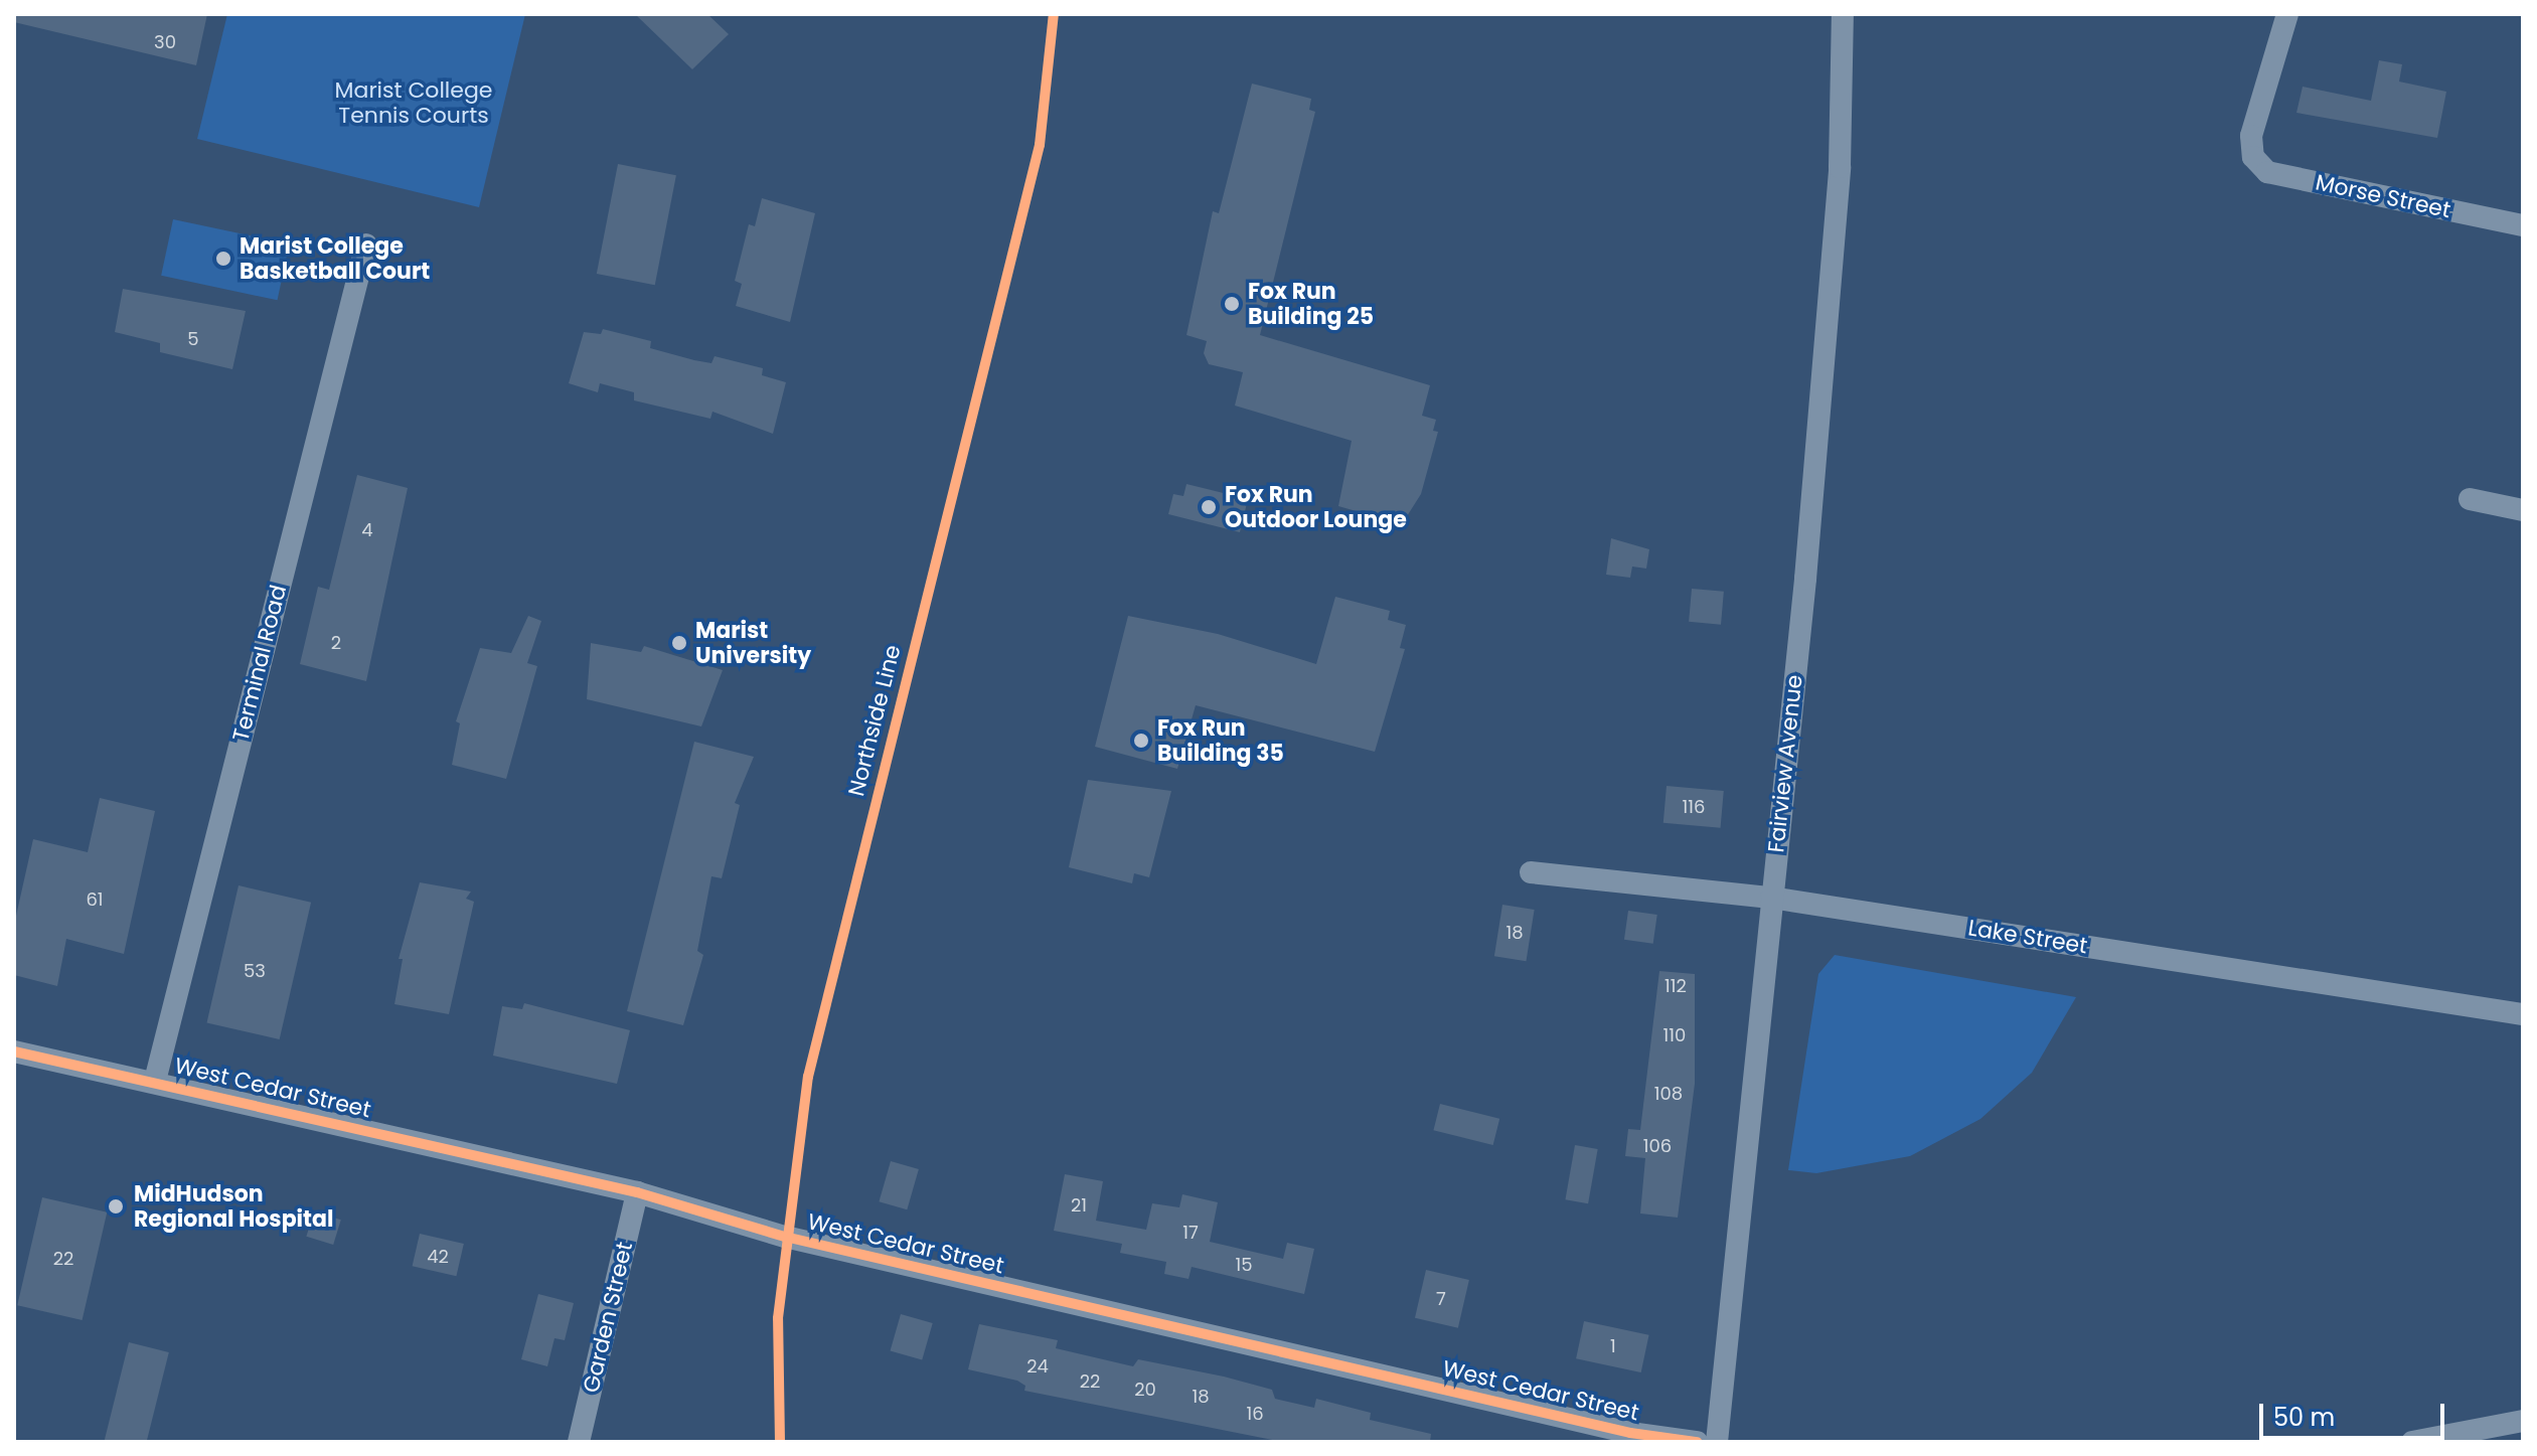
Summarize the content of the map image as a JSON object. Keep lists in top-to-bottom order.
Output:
{
  "streets": {
    "street": [
      "Morse Street",
      "Terminal Road",
      "Fairview Avenue",
      "Lake Street",
      "West Cedar Street",
      "Garden Street"
    ],
    "cycle path": ["Northside Line"]
  },
  "crossings": [
    ["Terminal Road", "West Cedar Street"],
    ["Fairview Avenue", "Lake Street"],
    ["West Cedar Street", "Garden Street"]
  ],
  "parks": ["Marist College Tennis Courts"],
  "places": [
    "Marist College Basketball Court",
    "Fox Run Building 25",
    "Fox Run Outdoor Lounge",
    "Marist University",
    "Fox Run Building 35",
    "MidHudson Regional Hospital"
  ],
  "house_numbers": [
    "30",
    "5",
    "4",
    "2",
    "116",
    "61",
    "18",
    "53",
    "112",
    "110",
    "108",
    "106",
    "21",
    "17",
    "42",
    "22",
    "15",
    "7",
    "1",
    "24",
    "22",
    "20",
    "18",
    "16"
  ],
  "scale_bar": "50 m"
}
